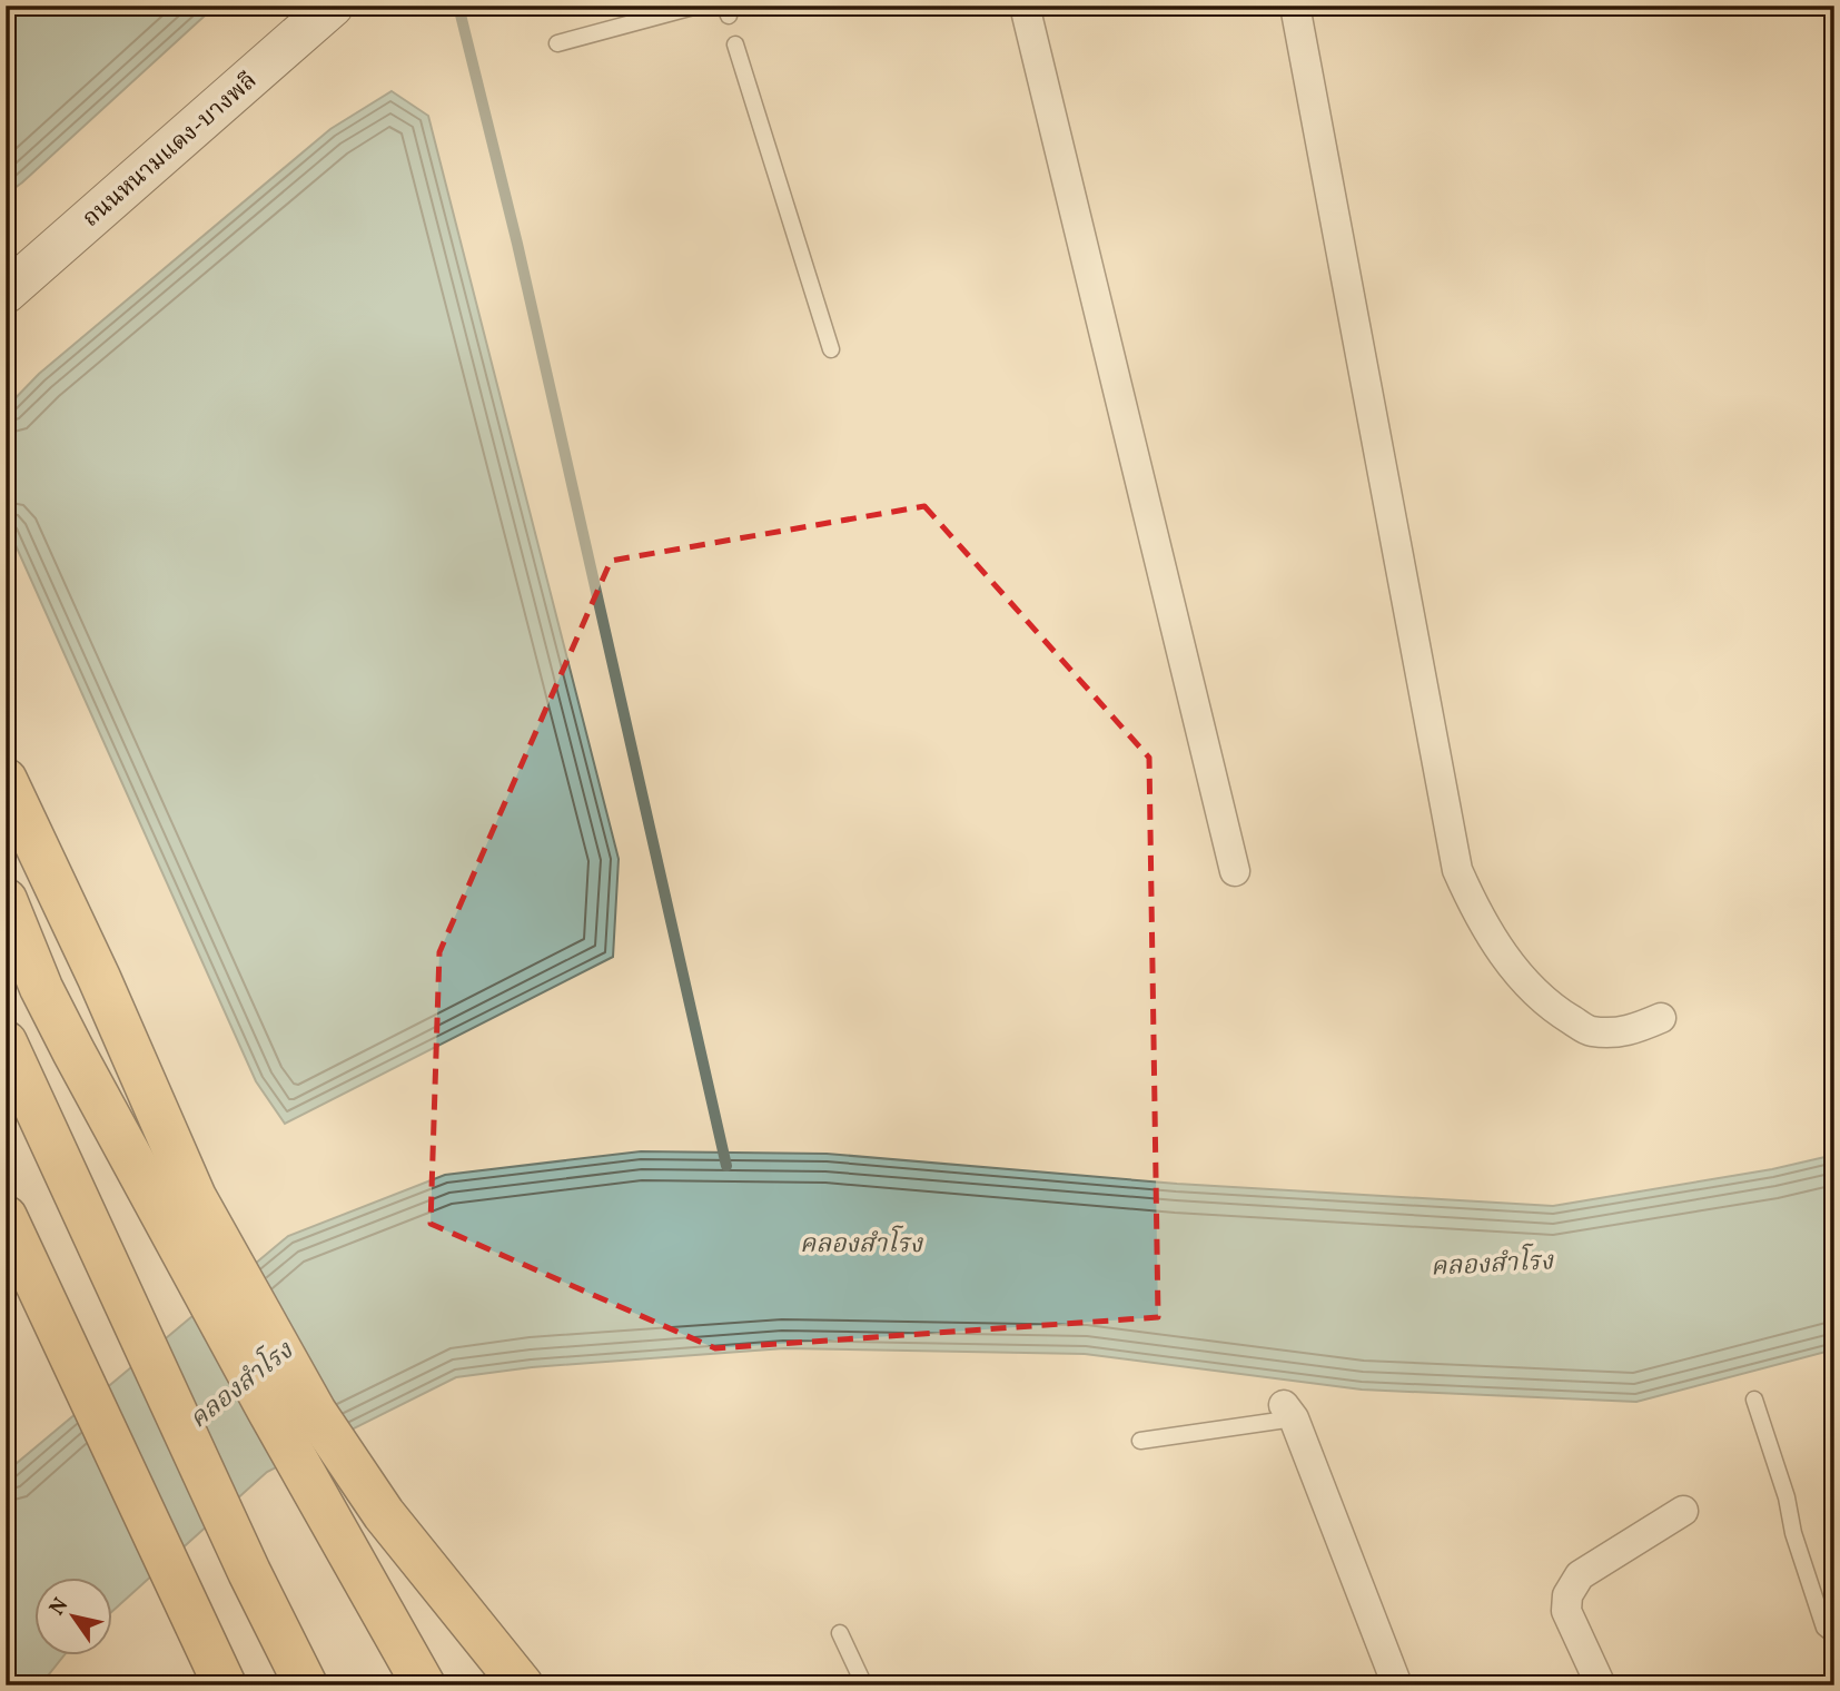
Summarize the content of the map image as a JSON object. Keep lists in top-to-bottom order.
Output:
{
  "streets": {
    "main road": ["ถนนหนามแดง-บางพลี"]
  },
  "water": ["คลองสำโรง"],
  "north": "top left"
}
